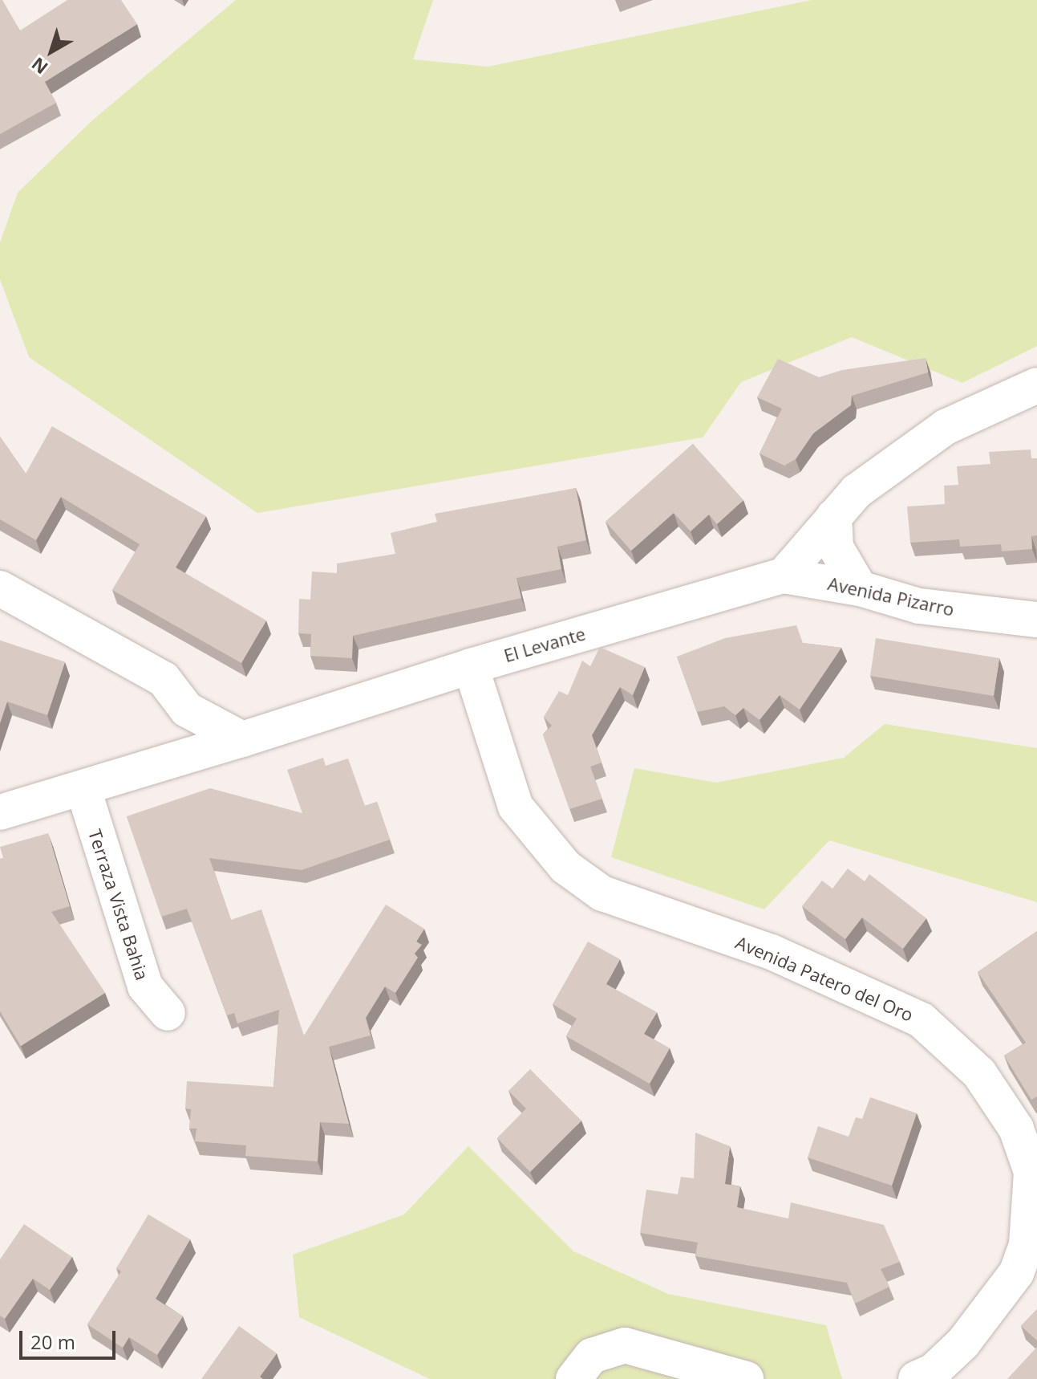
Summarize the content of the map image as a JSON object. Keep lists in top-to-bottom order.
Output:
{
  "streets": {
    "street": [
      "Avenida Pizarro",
      "El Levante",
      "Terraza Vista Bahia",
      "Avenida Patero del Oro"
    ]
  },
  "crossings": [
    ["Avenida Pizarro", "El Levante"],
    ["El Levante", "Terraza Vista Bahia"],
    ["El Levante", "Avenida Patero del Oro"]
  ],
  "scale_bar": "20 m",
  "north": "bottom left"
}
